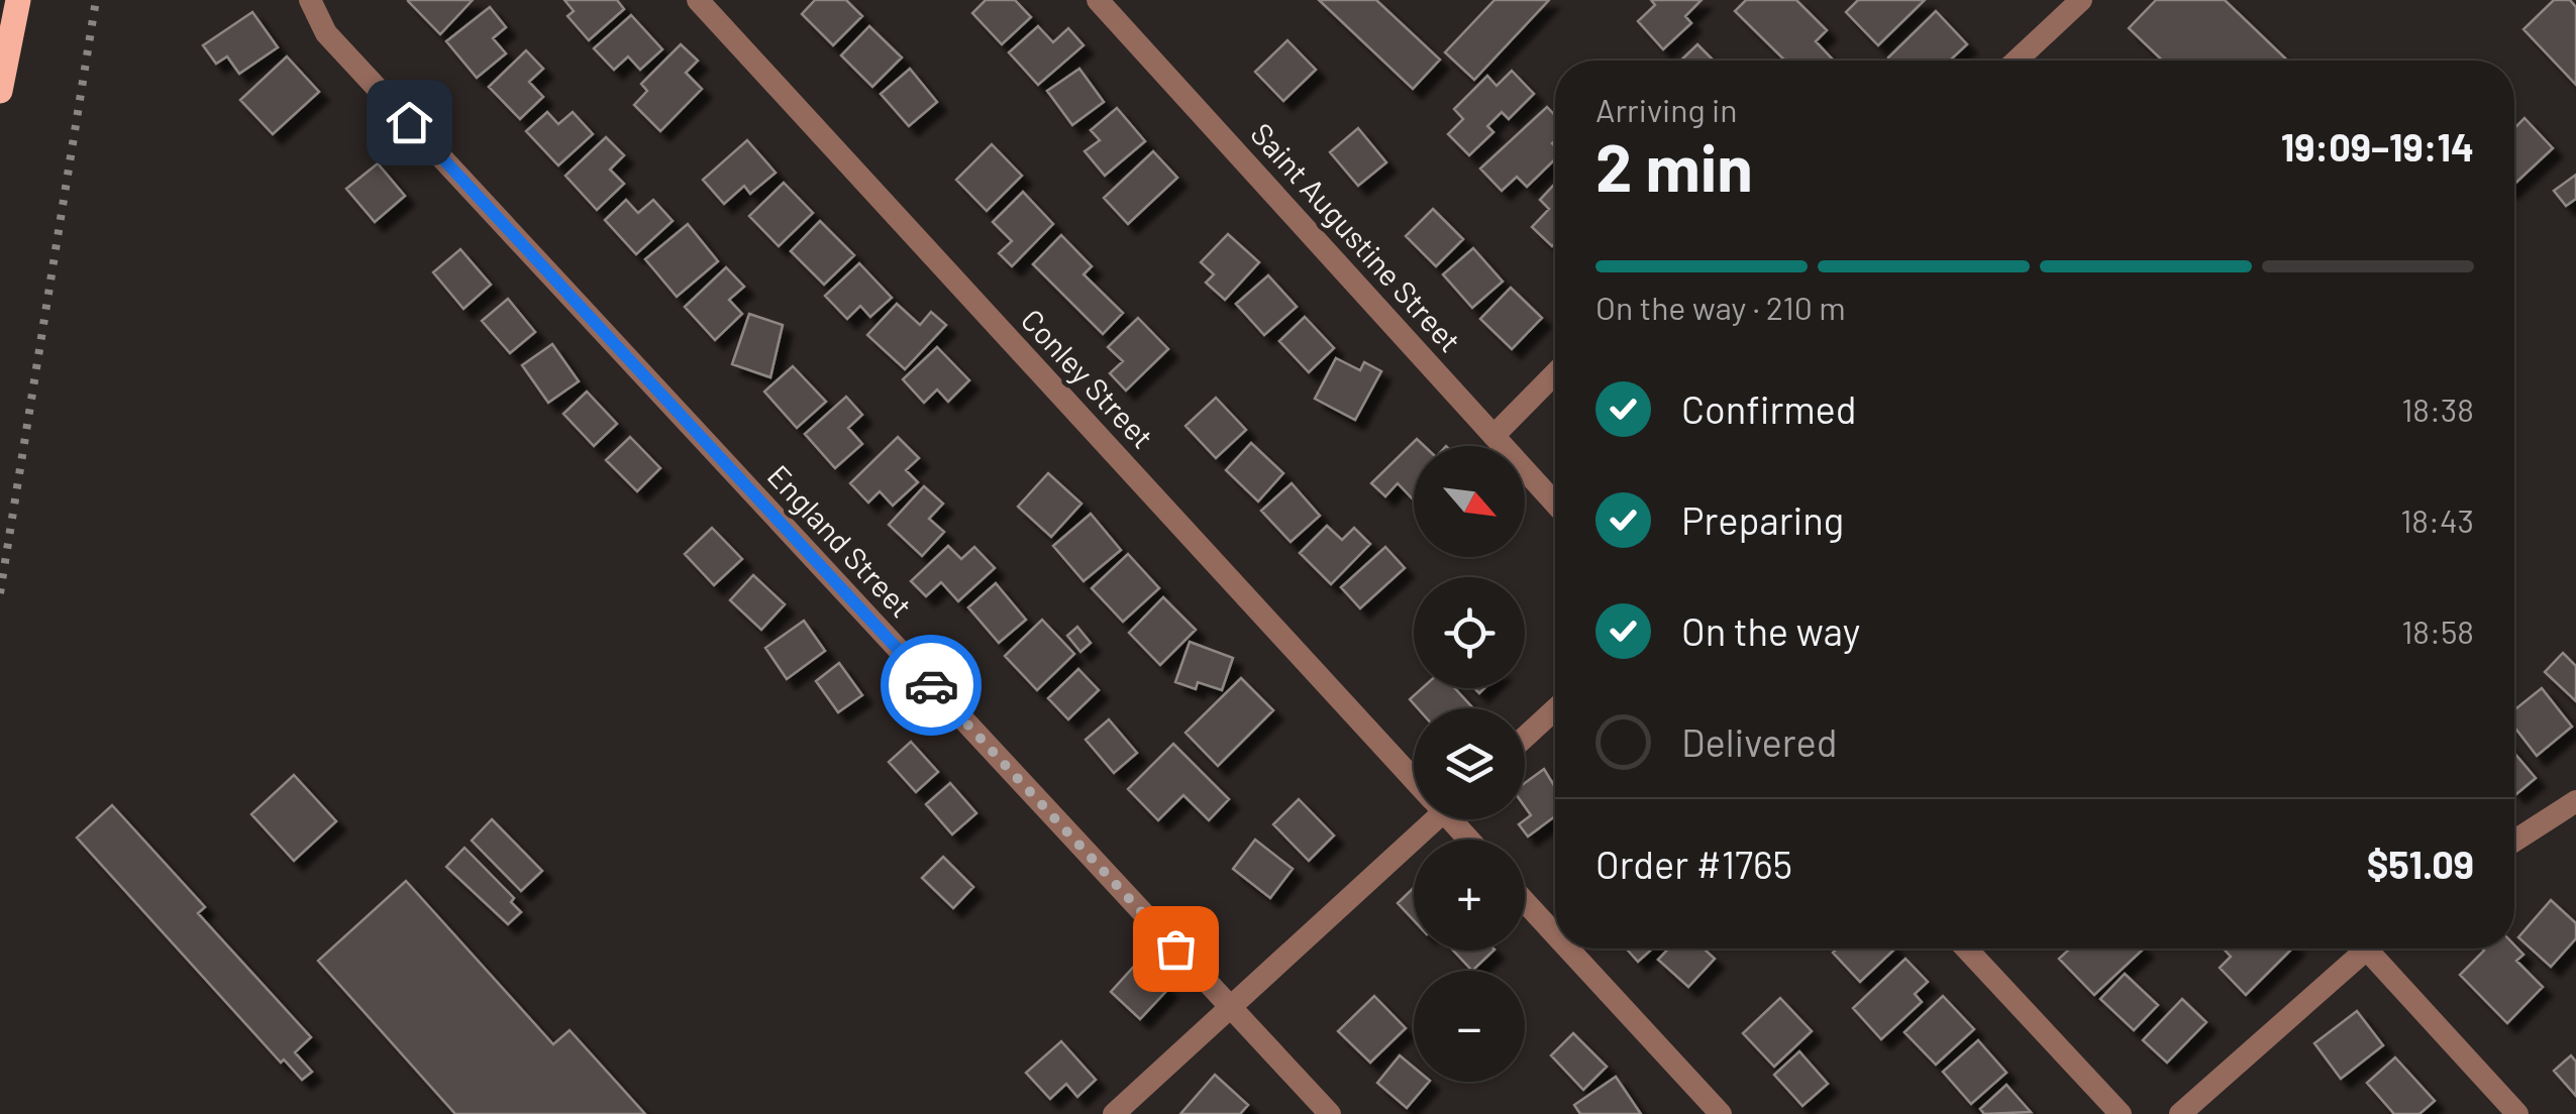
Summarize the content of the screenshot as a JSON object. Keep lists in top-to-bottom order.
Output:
{
  "streets": {
    "street": ["Saint Augustine Street", "Conley Street", "England Street"]
  },
  "north": "bottom right",
  "page": {
    "heading": ["2 min", "Arriving in", "19:09–19:14"],
    "panel": ["Order #1765", "$51.09"],
    "bar": "On the way · 210 m",
    "list": [
      ["Confirmed", "18:38"],
      ["Preparing", "18:43"],
      ["On the way", "18:58"],
      "Delivered"
    ],
    "map_buttons": ["+", "−"]
  }
}
